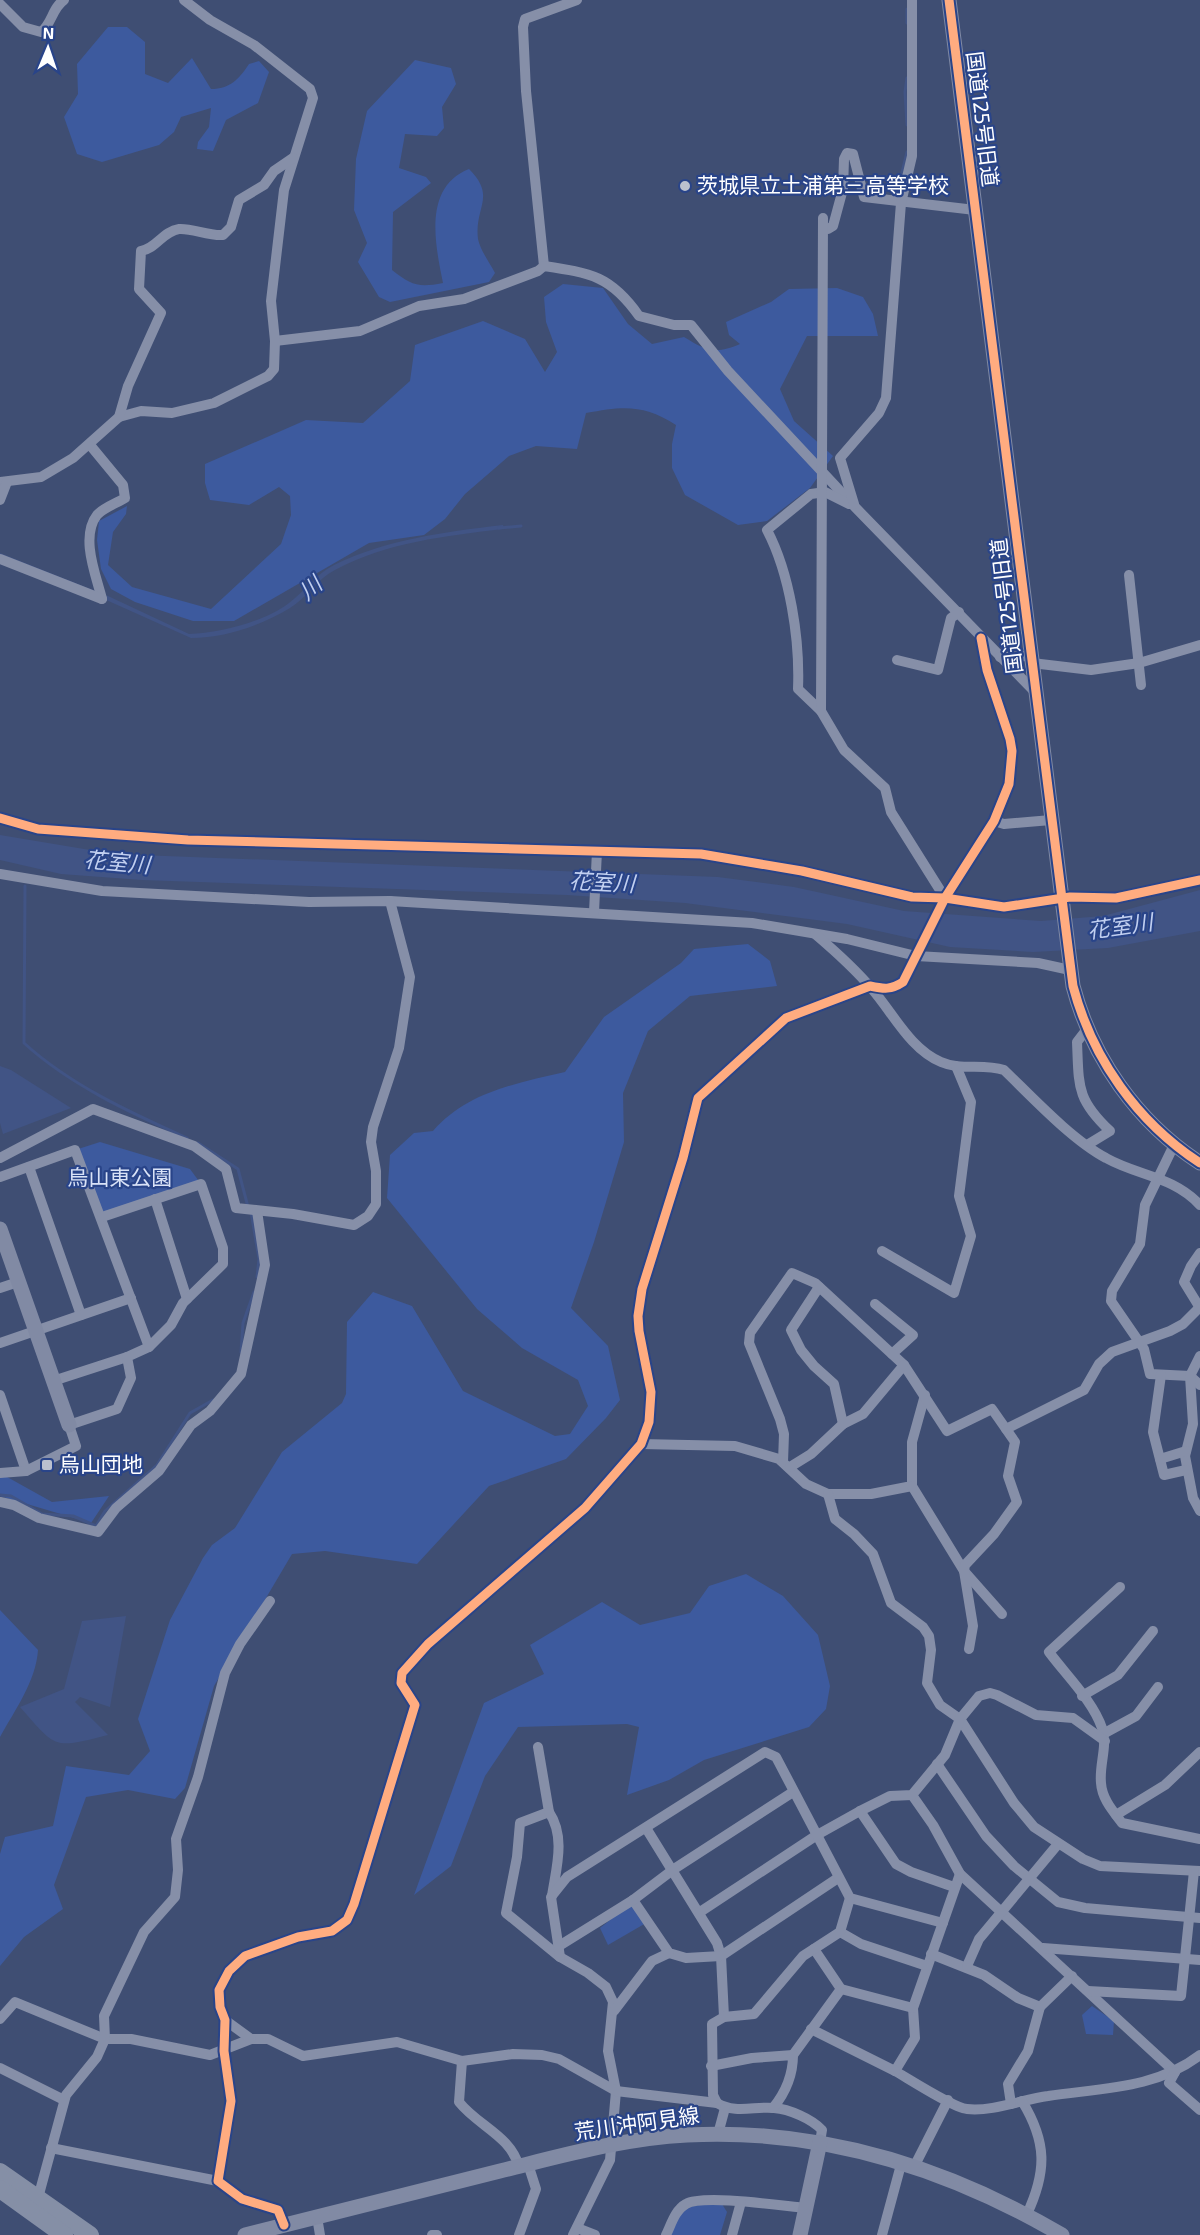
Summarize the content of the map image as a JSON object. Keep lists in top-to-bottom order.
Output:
{
  "streets": {
    "street": ["国道125号旧道", "荒川沖阿見線"]
  },
  "water": ["川", "花室川"],
  "parks": ["烏山東公園"],
  "places": {
    "other": ["茨城県立土浦第三高等学校"],
    "transit": ["烏山団地"]
  },
  "north": "top"
}
